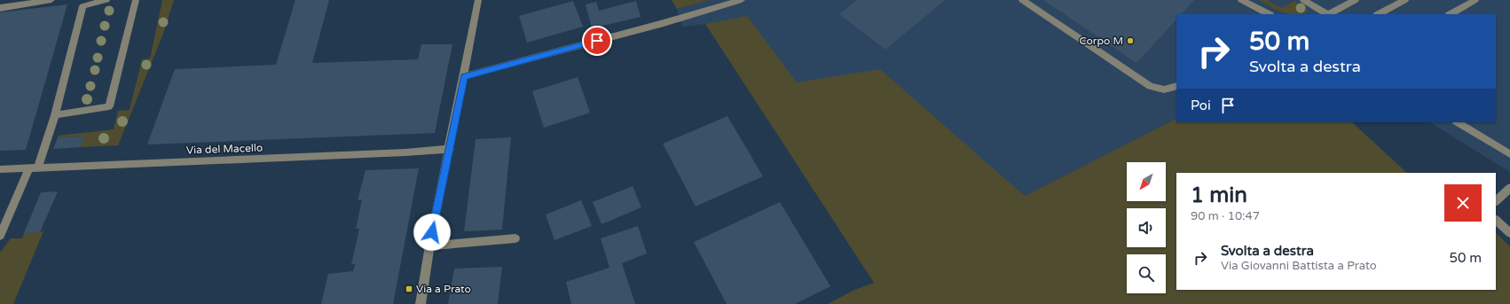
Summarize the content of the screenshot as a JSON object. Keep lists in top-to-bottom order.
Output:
{
  "streets": {
    "street": ["Via del Macello"]
  },
  "places": {
    "other": ["Corpo M"],
    "transit": ["Via a Prato"]
  },
  "north": "bottom left",
  "page": {
    "turn": ["50 m", "Svolta a destra"],
    "then": "Poi",
    "heading": ["1 min", "90 m · 10:47"],
    "list": [
      {
        "name": "Svolta a destra",
        "note": "Via Giovanni Battista a Prato",
        "value": "50 m"
      }
    ]
  }
}
